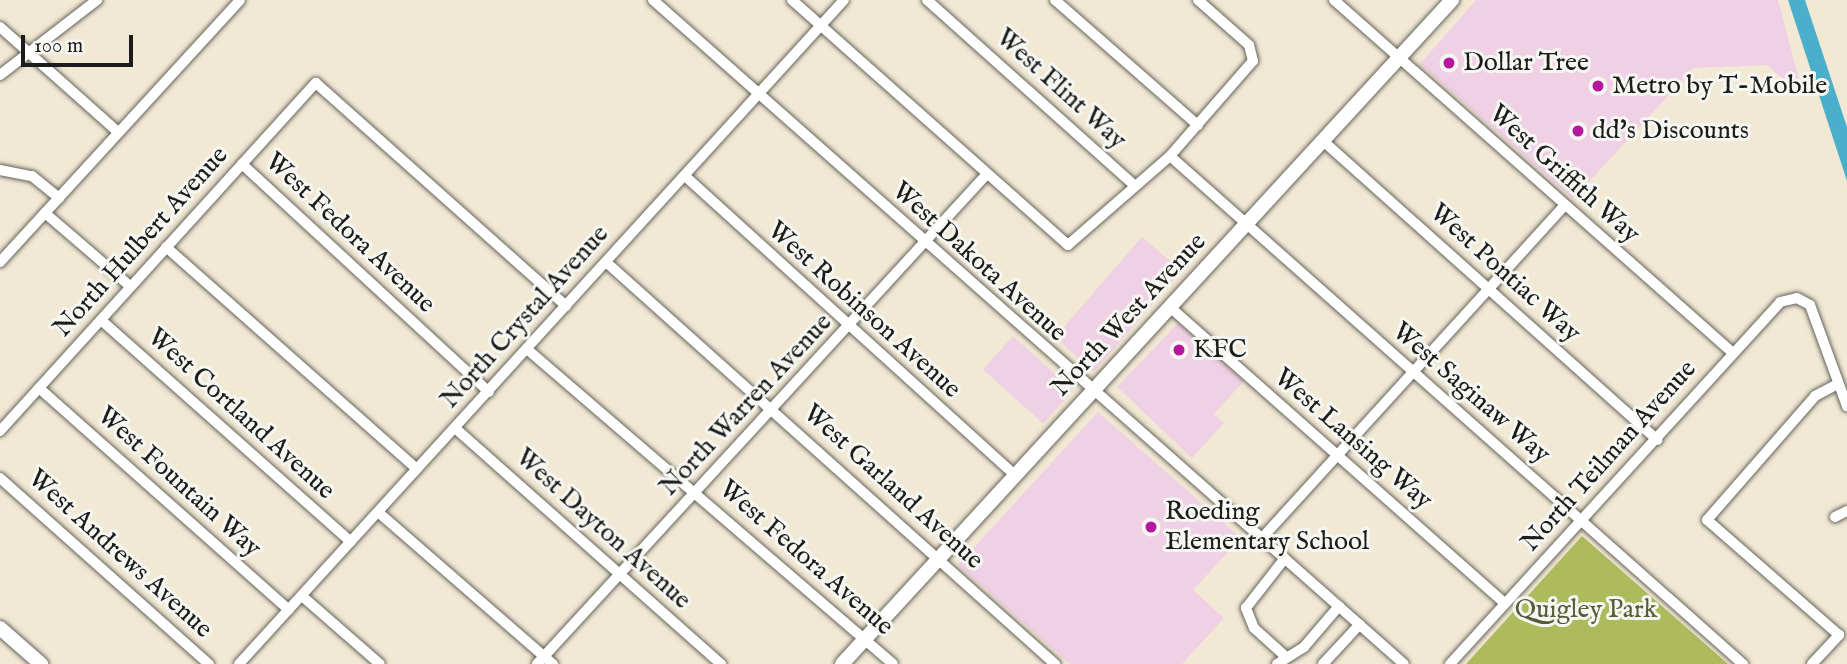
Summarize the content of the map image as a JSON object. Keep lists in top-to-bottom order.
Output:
{
  "streets": {
    "main road": ["North West Avenue"],
    "street": [
      "West Flint Way",
      "West Griffith Way",
      "West Fedora Avenue",
      "North Hulbert Avenue",
      "West Dakota Avenue",
      "West Pontiac Way",
      "West Robinson Avenue",
      "North Crystal Avenue",
      "West Saginaw Way",
      "North Warren Avenue",
      "West Cortland Avenue",
      "West Lansing Way",
      "North Teilman Avenue",
      "West Fountain Way",
      "West Garland Avenue",
      "West Dayton Avenue",
      "West Andrews Avenue"
    ]
  },
  "crossings": [
    ["West Griffith Way", "North West Avenue"],
    ["West Griffith Way", "North Teilman Avenue"],
    ["West Fedora Avenue", "North Hulbert Avenue"],
    ["West Fedora Avenue", "North West Avenue"],
    ["West Fedora Avenue", "North Crystal Avenue"],
    ["West Fedora Avenue", "North Warren Avenue"],
    ["North Hulbert Avenue", "North Crystal Avenue"],
    ["North Hulbert Avenue", "West Cortland Avenue"],
    ["North Hulbert Avenue", "West Fountain Way"],
    ["West Dakota Avenue", "North West Avenue"],
    ["West Dakota Avenue", "North Crystal Avenue"],
    ["West Dakota Avenue", "North Warren Avenue"],
    ["West Pontiac Way", "North West Avenue"],
    ["West Pontiac Way", "North Teilman Avenue"],
    ["West Robinson Avenue", "North West Avenue"],
    ["West Robinson Avenue", "North Crystal Avenue"],
    ["West Robinson Avenue", "North Warren Avenue"],
    ["North West Avenue", "West Saginaw Way"],
    ["North West Avenue", "West Lansing Way"],
    ["North West Avenue", "West Garland Avenue"],
    ["North Crystal Avenue", "West Cortland Avenue"],
    ["North Crystal Avenue", "West Fountain Way"],
    ["North Crystal Avenue", "West Garland Avenue"],
    ["North Crystal Avenue", "West Dayton Avenue"],
    ["West Saginaw Way", "North Teilman Avenue"],
    ["North Warren Avenue", "West Garland Avenue"],
    ["North Warren Avenue", "West Dayton Avenue"],
    ["West Lansing Way", "North Teilman Avenue"]
  ],
  "parks": ["Quigley Park"],
  "places": [
    "Dollar Tree",
    "Metro by T-Mobile",
    "dd's Discounts",
    "KFC",
    "Roeding Elementary School"
  ],
  "scale_bar": "100 m"
}
